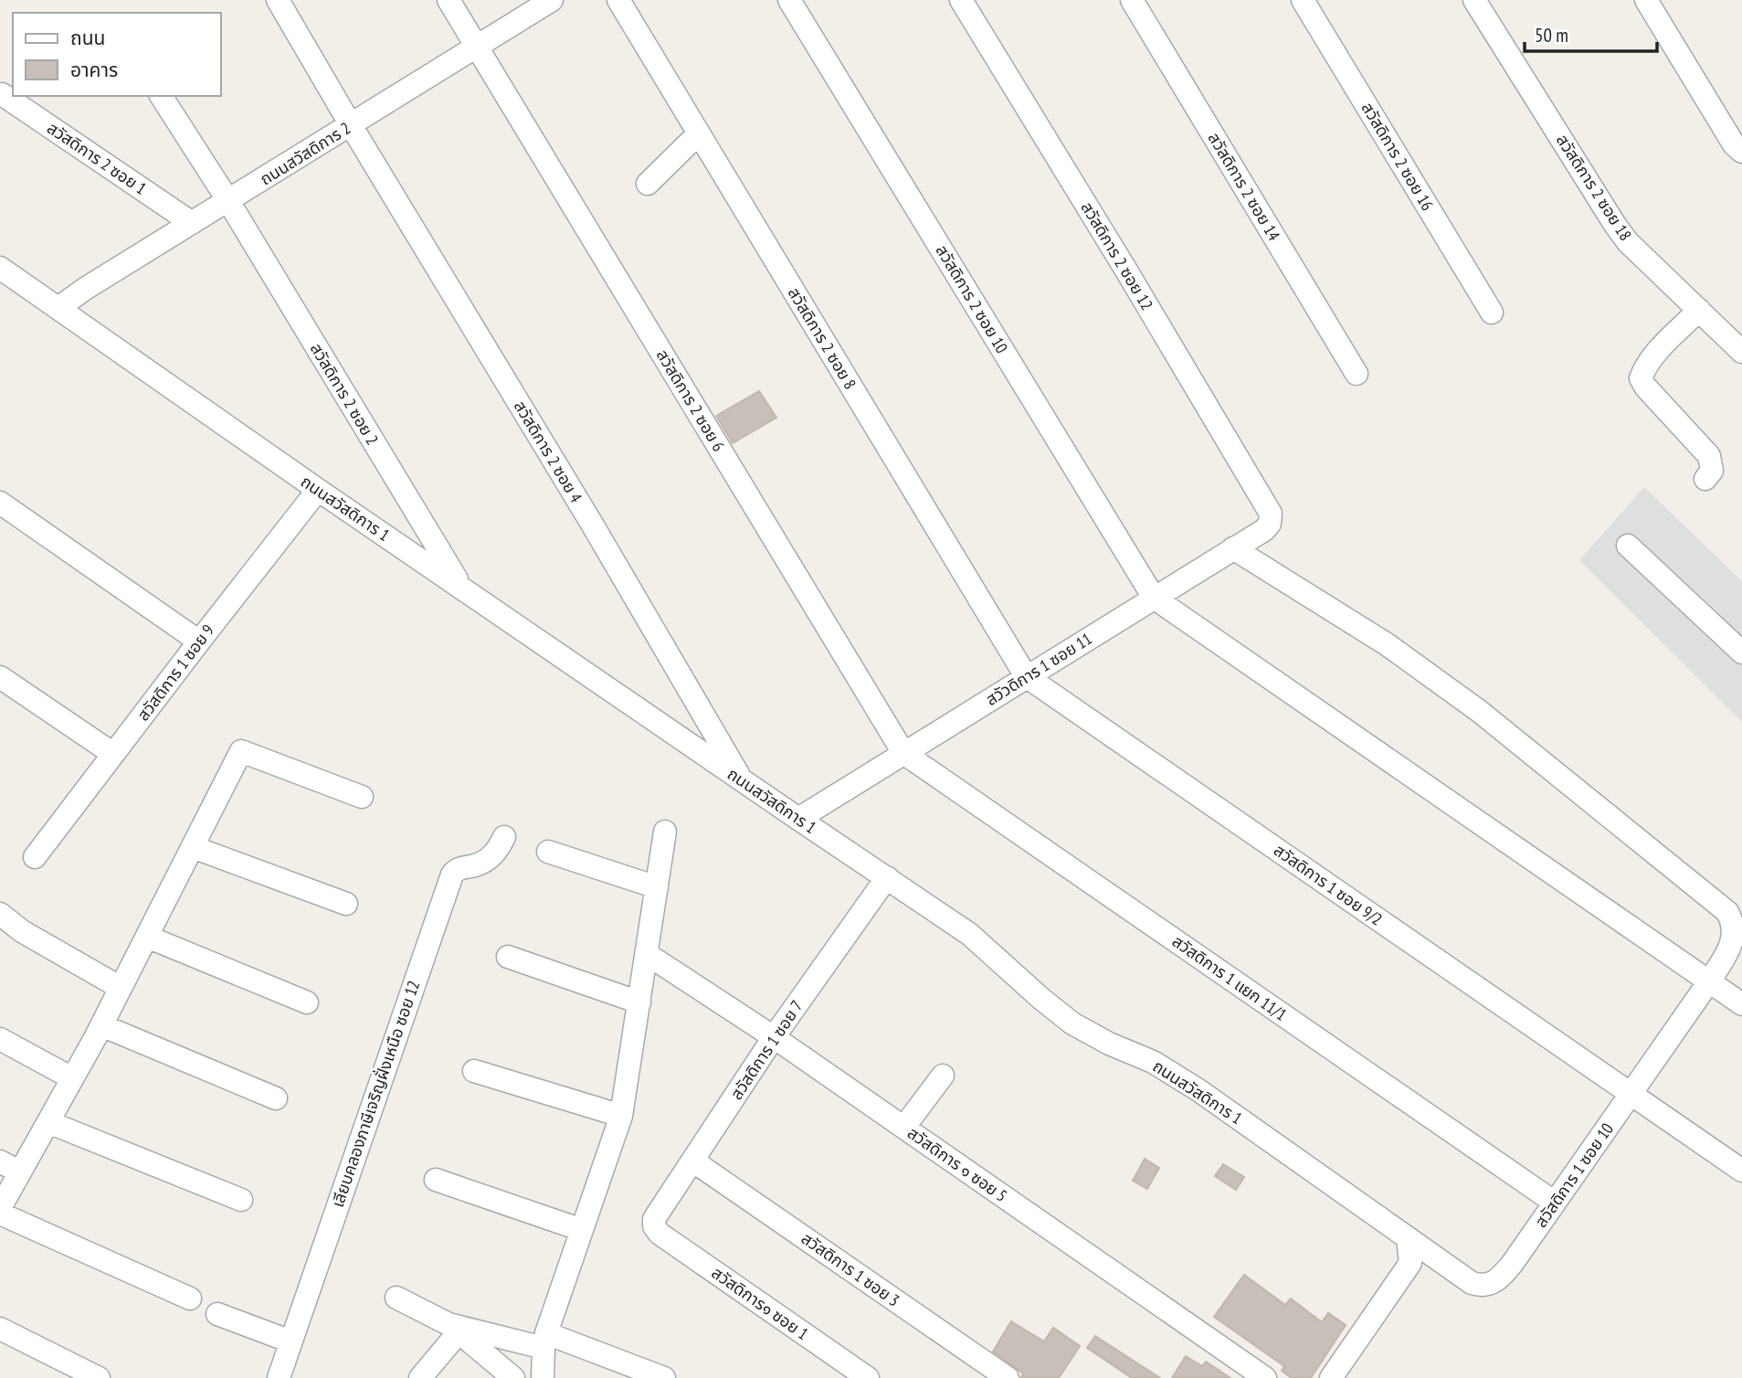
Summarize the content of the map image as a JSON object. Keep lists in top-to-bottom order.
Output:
{
  "streets": {
    "street": [
      "ถนนสวัสดิการ 2",
      "สวัสดิการ 2 ซอย 16",
      "สวัสดิการ 2 ซอย 1",
      "สวัสดิการ 2 ซอย 14",
      "สวัสดิการ 2 ซอย 18",
      "สวัสดิการ 2 ซอย 12",
      "สวัสดิการ 2 ซอย 10",
      "สวัสดิการ 2 ซอย 8",
      "สวัสดิการ 2 ซอย 2",
      "สวัสดิการ 2 ซอย 6",
      "สวัสดิการ 2 ซอย 4",
      "ถนนสวัสดิการ 1",
      "สวัวดิการ 1 ซอย 11",
      "สวัสดิการ 1 ซอย 9",
      "สวัสดิการ 1 ซอย 9/2",
      "สวัสดิการ 1 แยก 11/1",
      "สวัสดิการ 1 ซอย 7",
      "เลียบคลองภาษีเจริญฝั่งเหนือ ซอย 12",
      "สวัสดิการ ๑ ซอย 5",
      "สวัสดิการ 1 ซอย 10",
      "สวัสดิการ 1 ซอย 3",
      "สวัสดิการ๑ ซอย 1"
    ]
  },
  "crossings": [
    ["ถนนสวัสดิการ 2", "สวัสดิการ 2 ซอย 1"],
    ["ถนนสวัสดิการ 2", "สวัสดิการ 2 ซอย 2"],
    ["ถนนสวัสดิการ 2", "สวัสดิการ 2 ซอย 6"],
    ["ถนนสวัสดิการ 2", "สวัสดิการ 2 ซอย 4"],
    ["ถนนสวัสดิการ 2", "ถนนสวัสดิการ 1"],
    ["สวัสดิการ 2 ซอย 12", "สวัวดิการ 1 ซอย 11"],
    ["สวัสดิการ 2 ซอย 10", "สวัวดิการ 1 ซอย 11"],
    ["สวัสดิการ 2 ซอย 8", "สวัวดิการ 1 ซอย 11"],
    ["สวัสดิการ 2 ซอย 8", "สวัสดิการ 1 ซอย 9/2"],
    ["สวัสดิการ 2 ซอย 2", "ถนนสวัสดิการ 1"],
    ["สวัสดิการ 2 ซอย 6", "สวัวดิการ 1 ซอย 11"],
    ["สวัสดิการ 2 ซอย 6", "สวัสดิการ 1 แยก 11/1"],
    ["สวัสดิการ 2 ซอย 4", "ถนนสวัสดิการ 1"],
    ["ถนนสวัสดิการ 1", "สวัวดิการ 1 ซอย 11"],
    ["ถนนสวัสดิการ 1", "สวัสดิการ 1 ซอย 9"],
    ["ถนนสวัสดิการ 1", "สวัสดิการ 1 ซอย 7"],
    ["ถนนสวัสดิการ 1", "สวัสดิการ 1 ซอย 10"],
    ["สวัวดิการ 1 ซอย 11", "สวัสดิการ 1 ซอย 9/2"],
    ["สวัวดิการ 1 ซอย 11", "สวัสดิการ 1 แยก 11/1"],
    ["สวัวดิการ 1 ซอย 11", "สวัสดิการ 1 ซอย 10"],
    ["สวัสดิการ 1 ซอย 9/2", "สวัสดิการ 1 ซอย 10"],
    ["สวัสดิการ 1 แยก 11/1", "สวัสดิการ 1 ซอย 10"],
    ["สวัสดิการ 1 ซอย 7", "สวัสดิการ ๑ ซอย 5"],
    ["สวัสดิการ 1 ซอย 7", "สวัสดิการ 1 ซอย 3"],
    ["สวัสดิการ 1 ซอย 7", "สวัสดิการ๑ ซอย 1"]
  ],
  "legend": ["ถนน", "อาคาร"],
  "scale_bar": "50 m"
}
